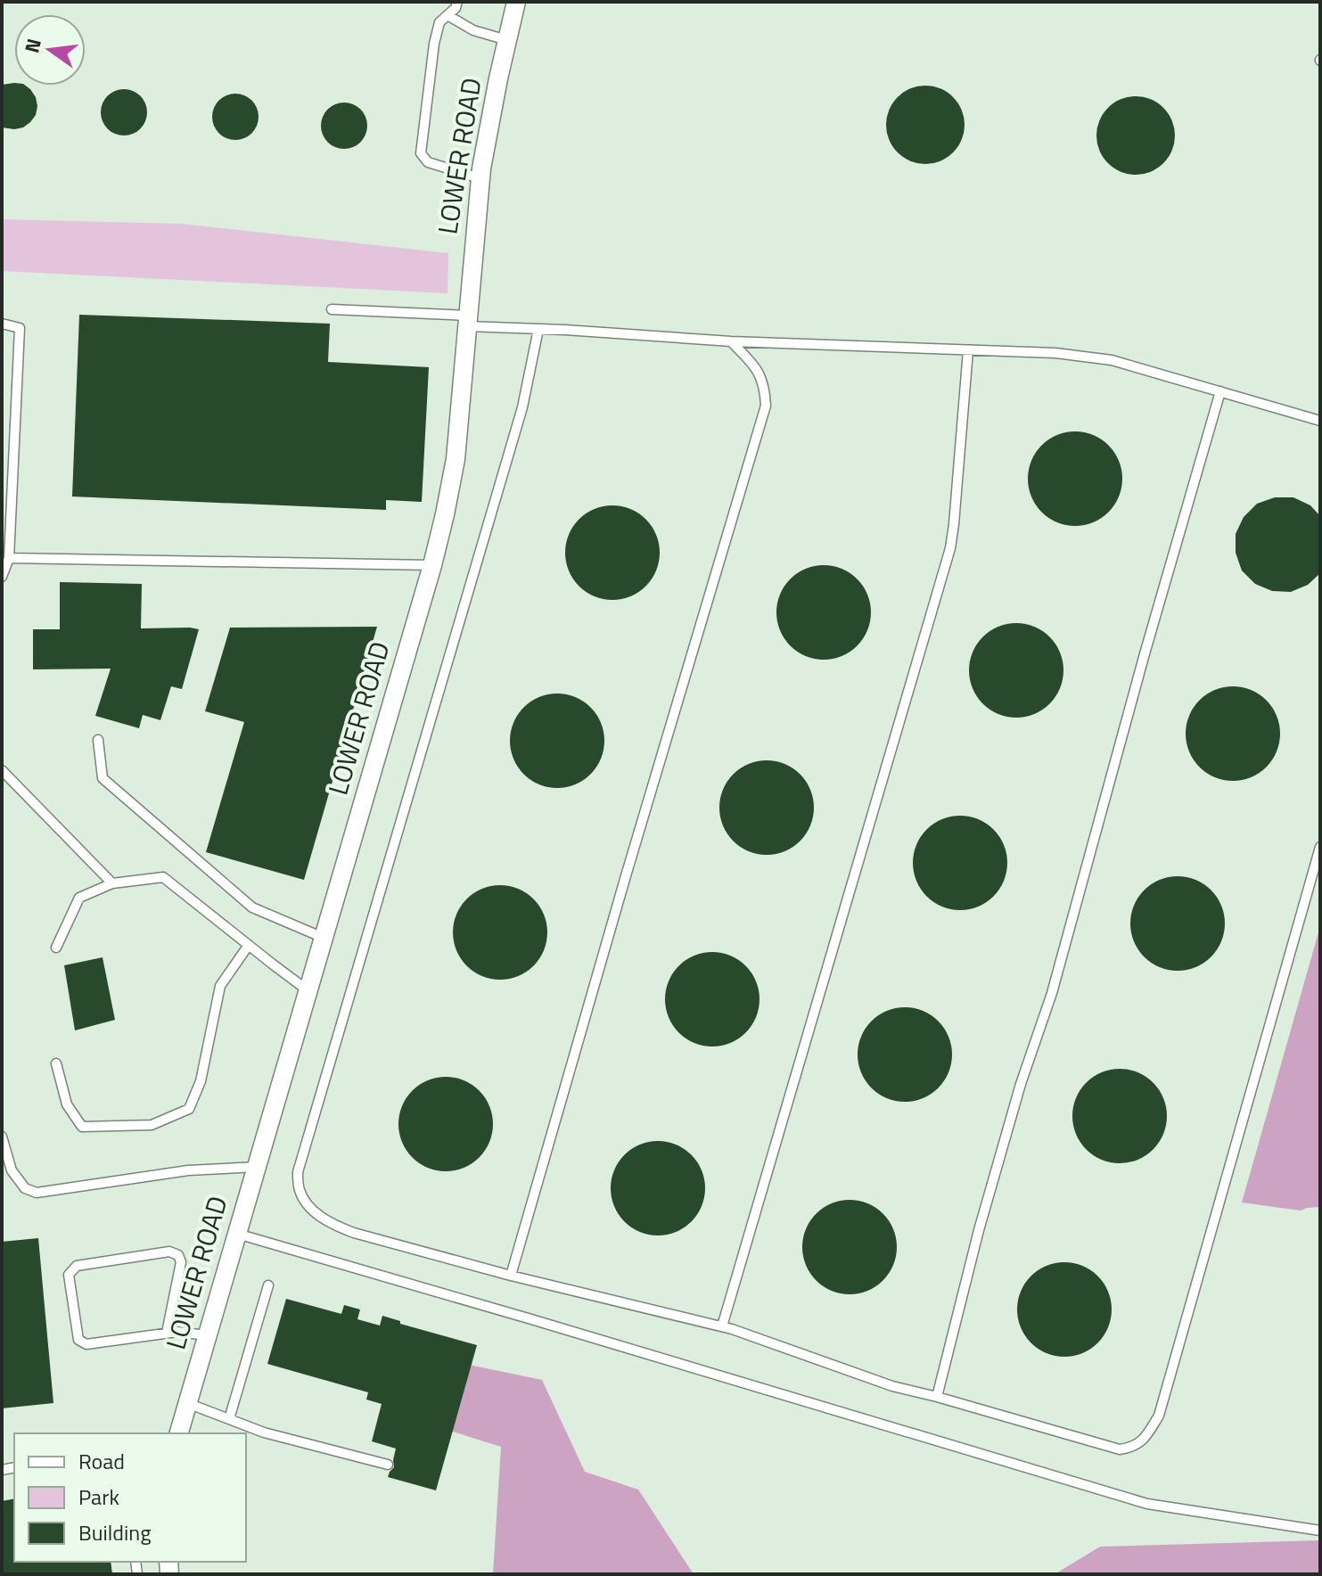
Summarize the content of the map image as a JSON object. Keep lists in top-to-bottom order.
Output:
{
  "streets": {
    "street": ["LOWER ROAD"]
  },
  "legend": ["Road", "Park", "Building"],
  "north": "left"
}
